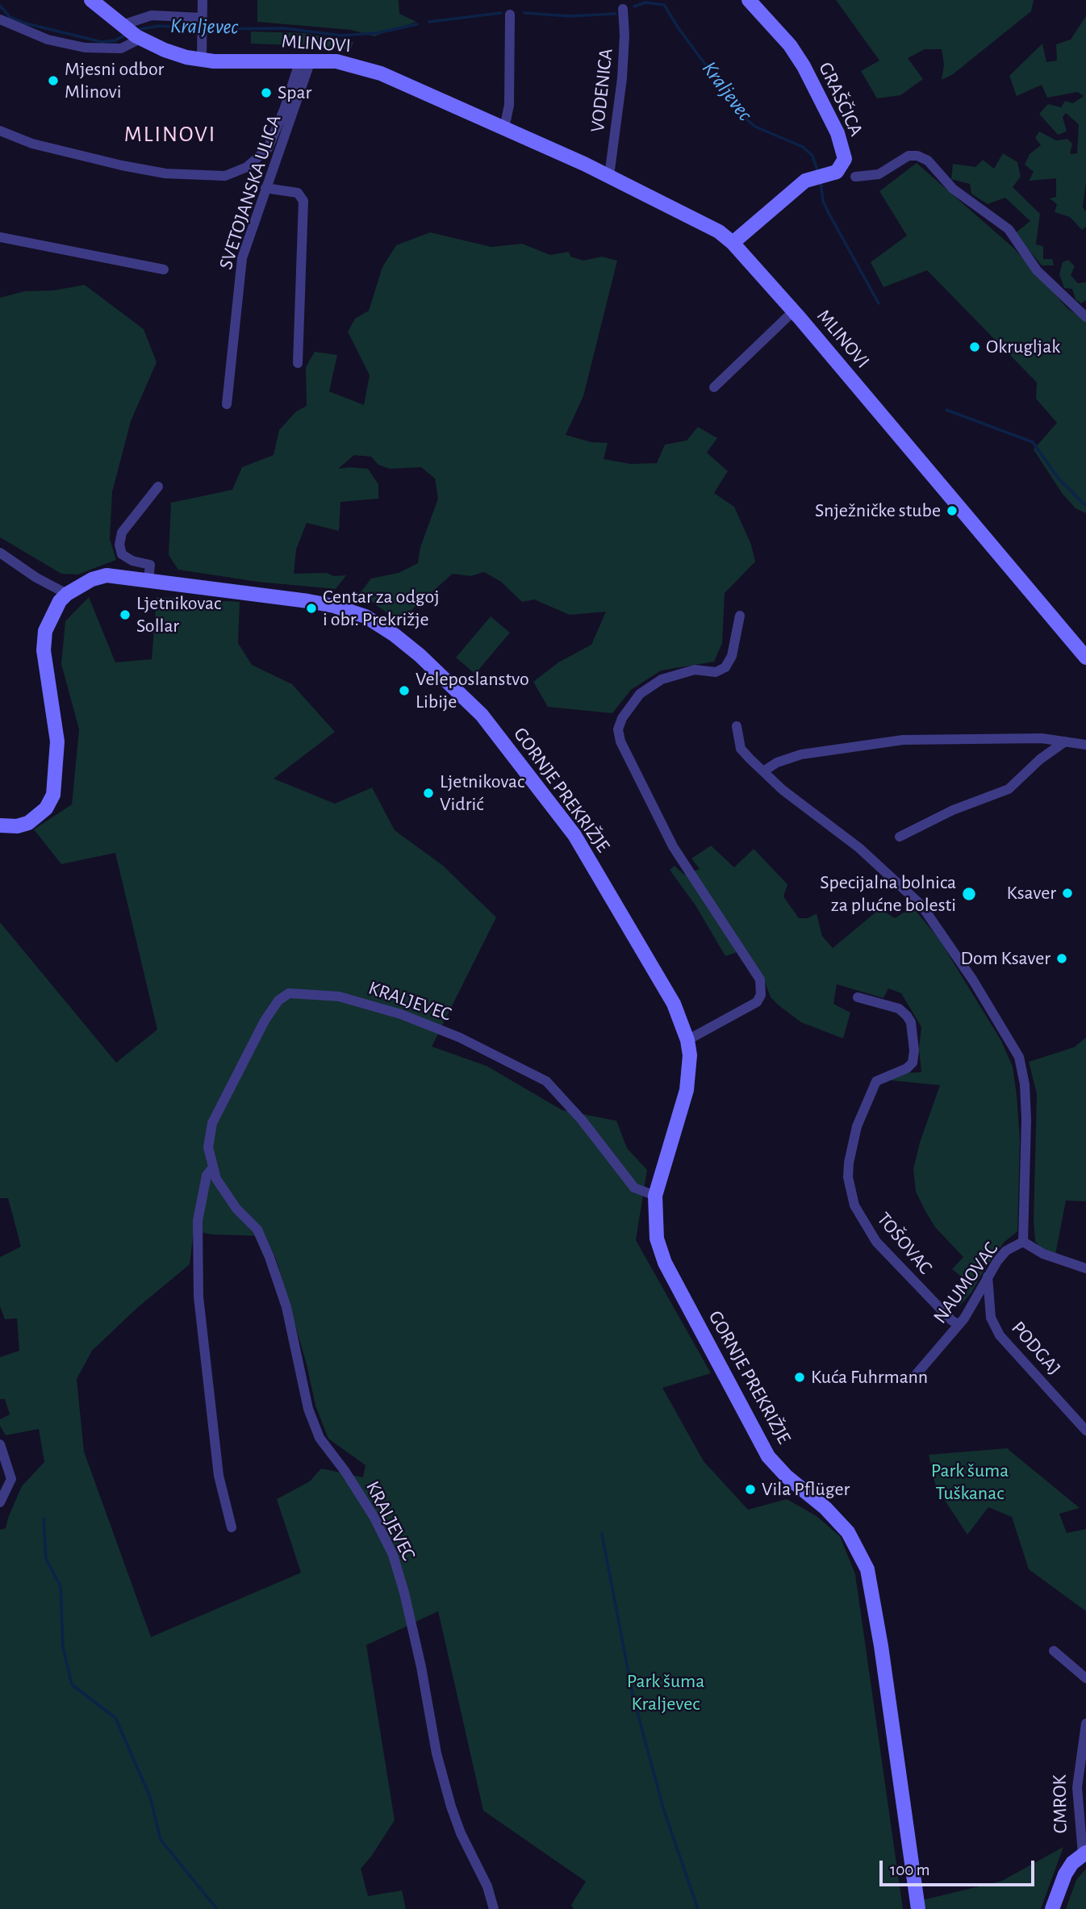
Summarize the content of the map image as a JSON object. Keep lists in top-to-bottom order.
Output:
{
  "streets": {
    "street": [
      "MLINOVI",
      "VODENICA",
      "GRAŠČICA",
      "SVETOJANSKA ULICA",
      "GORNJE PREKRIŽJE",
      "KRALJEVEC",
      "TOŠOVAC",
      "NAUMOVAC",
      "PODGAJ",
      "CMROK"
    ]
  },
  "crossings": [
    ["MLINOVI", "VODENICA"],
    ["MLINOVI", "GRAŠČICA"],
    ["MLINOVI", "SVETOJANSKA ULICA"],
    ["GORNJE PREKRIŽJE", "KRALJEVEC"],
    ["TOŠOVAC", "NAUMOVAC"],
    ["NAUMOVAC", "PODGAJ"]
  ],
  "districts": ["MLINOVI"],
  "water": ["Kraljevec"],
  "parks": ["Park šuma Tuškanac", "Park šuma Kraljevec"],
  "places": [
    "Mjesni odbor Mlinovi",
    "Spar",
    "Okrugljak",
    "Snježničke stube",
    "Centar za odgoj i obr. Prekrižje",
    "Ljetnikovac Sollar",
    "Veleposlanstvo Libije",
    "Ljetnikovac Vidrić",
    "Ksaver",
    "Specijalna bolnica za plućne bolesti",
    "Dom Ksaver",
    "Kuća Fuhrmann",
    "Vila Pflüger"
  ],
  "scale_bar": "100 m"
}
